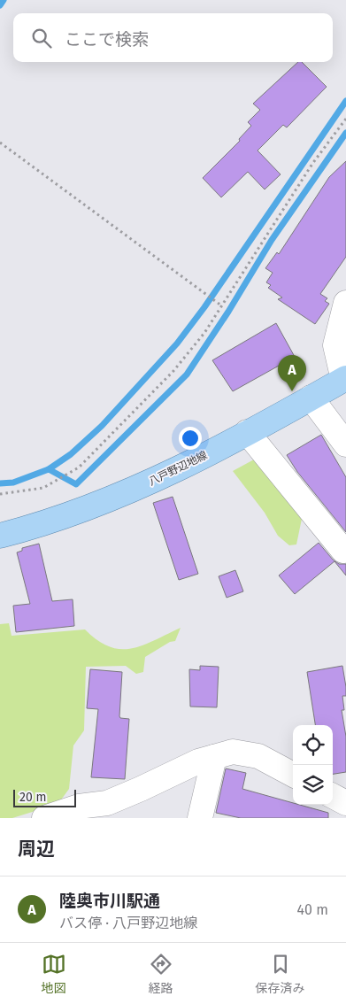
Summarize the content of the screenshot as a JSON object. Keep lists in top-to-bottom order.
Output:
{
  "streets": {
    "main road": ["八戸野辺地線"]
  },
  "scale_bar": "20 m",
  "page": {
    "search": "ここで検索",
    "pins": "A",
    "scale": "20 m",
    "heading": "周辺",
    "list": [
      {
        "mark": "A",
        "name": "陸奥市川駅通",
        "note": "バス停 · 八戸野辺地線",
        "value": "40 m"
      }
    ],
    "nav": ["地図", "経路", "保存済み"]
  }
}
